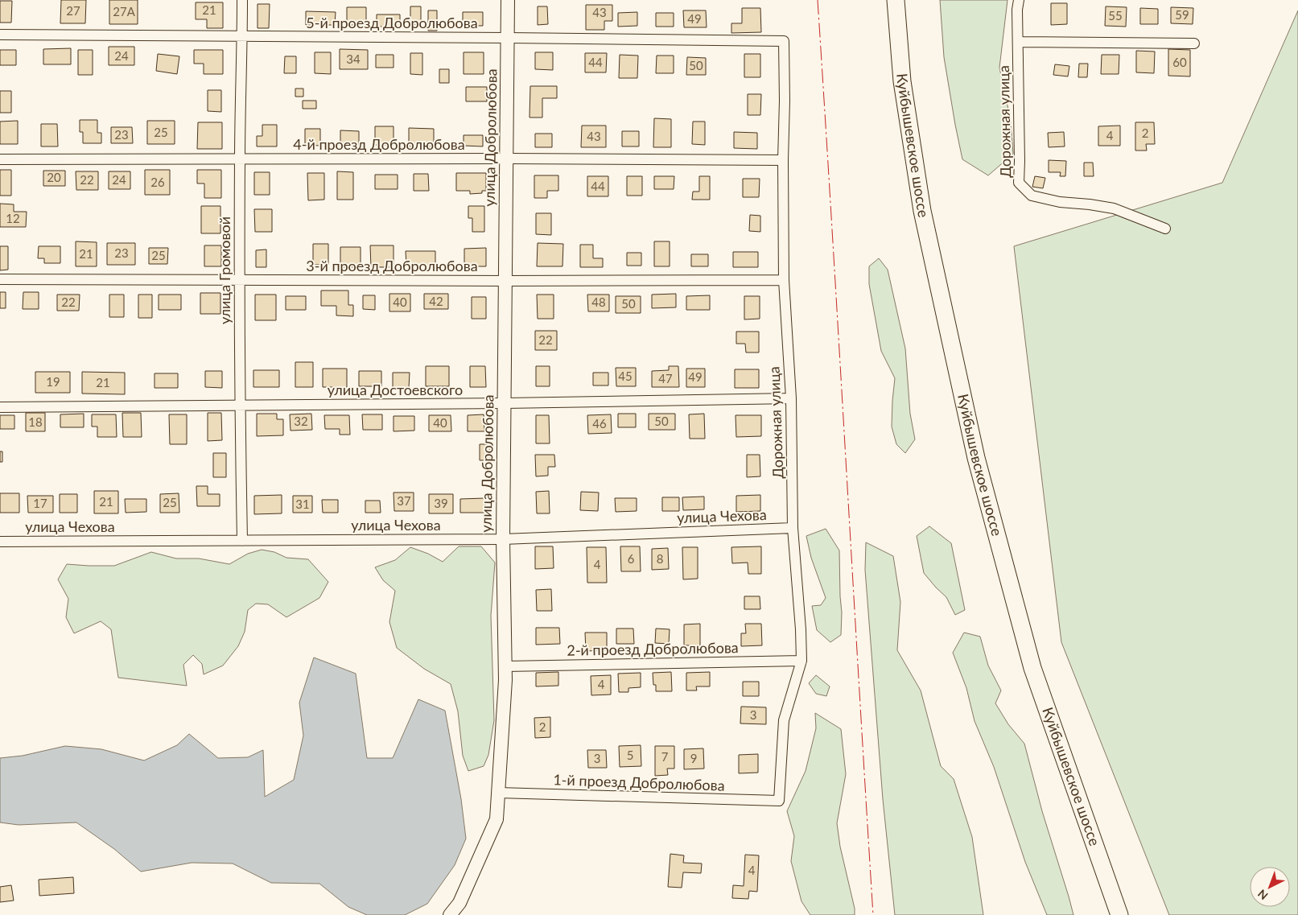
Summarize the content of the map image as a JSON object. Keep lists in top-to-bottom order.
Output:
{
  "streets": {
    "highway": ["Куйбышевское шоссе"],
    "street": [
      "5-й проезд Добролюбова",
      "Дорожная улица",
      "улица Добролюбова",
      "4-й проезд Добролюбова",
      "3-й проезд Добролюбова",
      "улица Громовой",
      "улица Достоевского",
      "улица Чехова",
      "2-й проезд Добролюбова",
      "1-й проезд Добролюбова"
    ]
  },
  "crossings": [
    ["5-й проезд Добролюбова", "Дорожная улица"],
    ["5-й проезд Добролюбова", "улица Добролюбова"],
    ["5-й проезд Добролюбова", "улица Громовой"],
    ["Дорожная улица", "4-й проезд Добролюбова"],
    ["Дорожная улица", "3-й проезд Добролюбова"],
    ["Дорожная улица", "улица Достоевского"],
    ["Дорожная улица", "улица Чехова"],
    ["Дорожная улица", "2-й проезд Добролюбова"],
    ["Дорожная улица", "1-й проезд Добролюбова"],
    ["улица Добролюбова", "4-й проезд Добролюбова"],
    ["улица Добролюбова", "3-й проезд Добролюбова"],
    ["улица Добролюбова", "улица Достоевского"],
    ["улица Добролюбова", "улица Чехова"],
    ["улица Добролюбова", "2-й проезд Добролюбова"],
    ["улица Добролюбова", "1-й проезд Добролюбова"],
    ["4-й проезд Добролюбова", "улица Громовой"],
    ["3-й проезд Добролюбова", "улица Громовой"],
    ["улица Громовой", "улица Достоевского"],
    ["улица Громовой", "улица Чехова"]
  ],
  "house_numbers": [
    "21",
    "27",
    "27А",
    "43",
    "59",
    "55",
    "49",
    "24",
    "34",
    "44",
    "60",
    "50",
    "25",
    "2",
    "23",
    "4",
    "43",
    "20",
    "22",
    "24",
    "26",
    "44",
    "12",
    "23",
    "21",
    "25",
    "42",
    "22",
    "40",
    "48",
    "50",
    "22",
    "45",
    "49",
    "47",
    "19",
    "21",
    "32",
    "50",
    "18",
    "40",
    "46",
    "37",
    "21",
    "25",
    "17",
    "39",
    "31",
    "6",
    "8",
    "4",
    "4",
    "3",
    "2",
    "5",
    "7",
    "3",
    "9",
    "4"
  ],
  "north": "bottom left"
}
